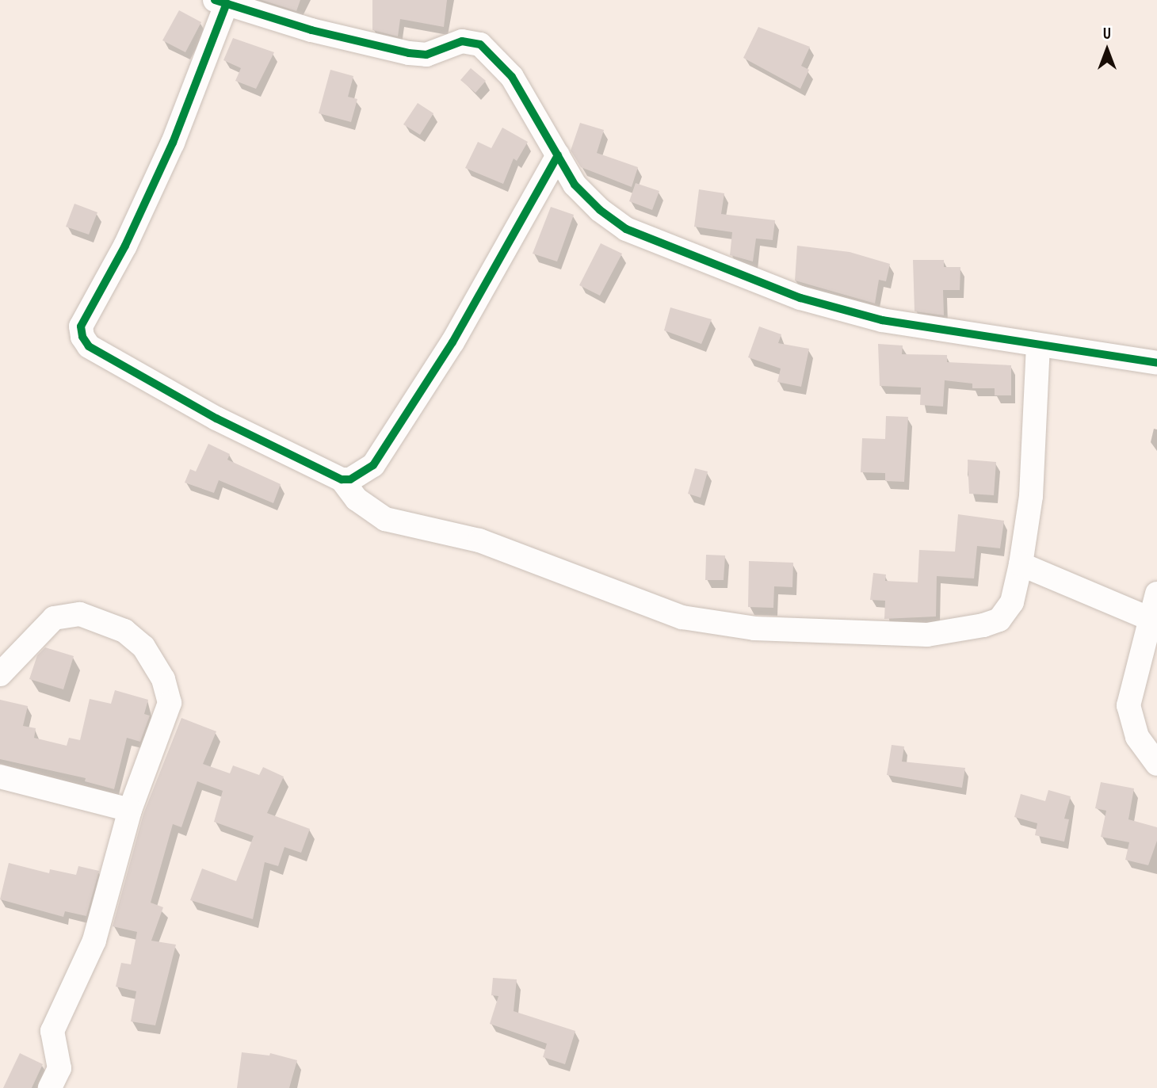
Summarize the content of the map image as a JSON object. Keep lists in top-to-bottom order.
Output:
{
  "north": "top"
}
